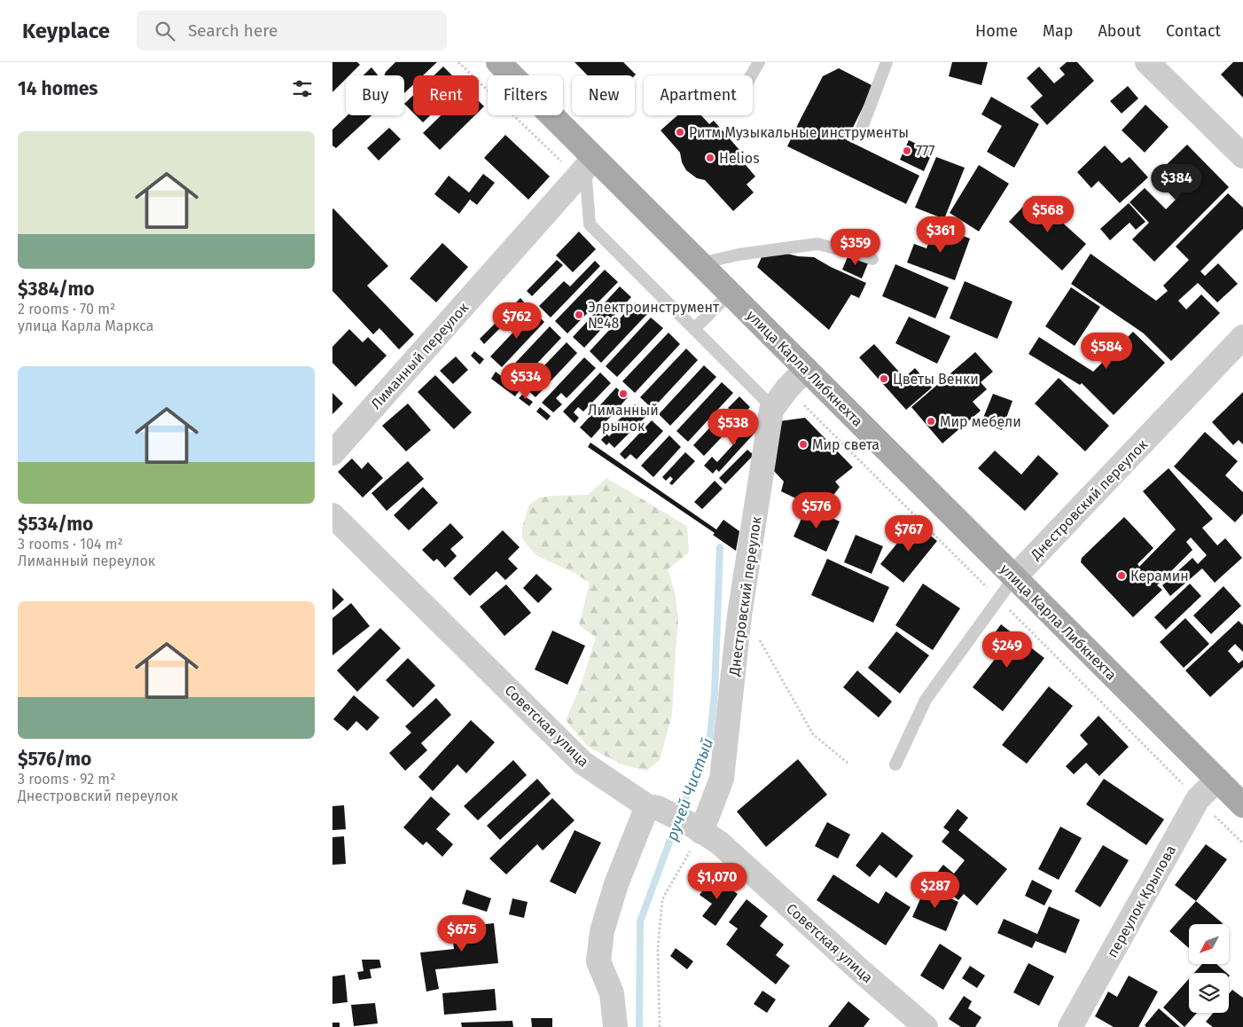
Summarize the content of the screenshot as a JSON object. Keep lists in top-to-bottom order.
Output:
{
  "streets": {
    "main road": ["улица Карла Либкнехта"],
    "street": [
      "Лиманный переулок",
      "Днестровский переулок",
      "Советская улица",
      "переулок Крылова"
    ]
  },
  "crossings": [
    ["Лиманный переулок", "улица Карла Либкнехта"],
    ["улица Карла Либкнехта", "Днестровский переулок"],
    ["улица Карла Либкнехта", "переулок Крылова"],
    ["Днестровский переулок", "Советская улица"]
  ],
  "water": ["ручей Чистый"],
  "places": [
    "Ритм Музыкальные инструменты",
    "777",
    "Helios",
    "Электроинструмент №48",
    "Цветы Венки",
    "Лиманный рынок",
    "Мир мебели",
    "Мир света",
    "Керамин"
  ],
  "north": "bottom left",
  "page": {
    "header": "Keyplace",
    "search": "Search here",
    "nav": [
      "Home",
      "Map",
      "About",
      "Contact"
    ],
    "heading": "14 homes",
    "chip": [
      "Buy",
      "Rent",
      "Filters",
      "New",
      "Apartment"
    ],
    "list": [
      {
        "name": "$384/mo",
        "note": "2 rooms · 70 m² · улица Карла Маркса"
      },
      {
        "name": "$534/mo",
        "note": "3 rooms · 104 m² · Лиманный переулок"
      },
      {
        "name": "$576/mo",
        "note": "3 rooms · 92 m² · Днестровский переулок"
      }
    ],
    "price": [
      "$384",
      "$568",
      "$361",
      "$359",
      "$762",
      "$584",
      "$534",
      "$538",
      "$576",
      "$767",
      "$249",
      "$1,070",
      "$287",
      "$675"
    ]
  }
}
